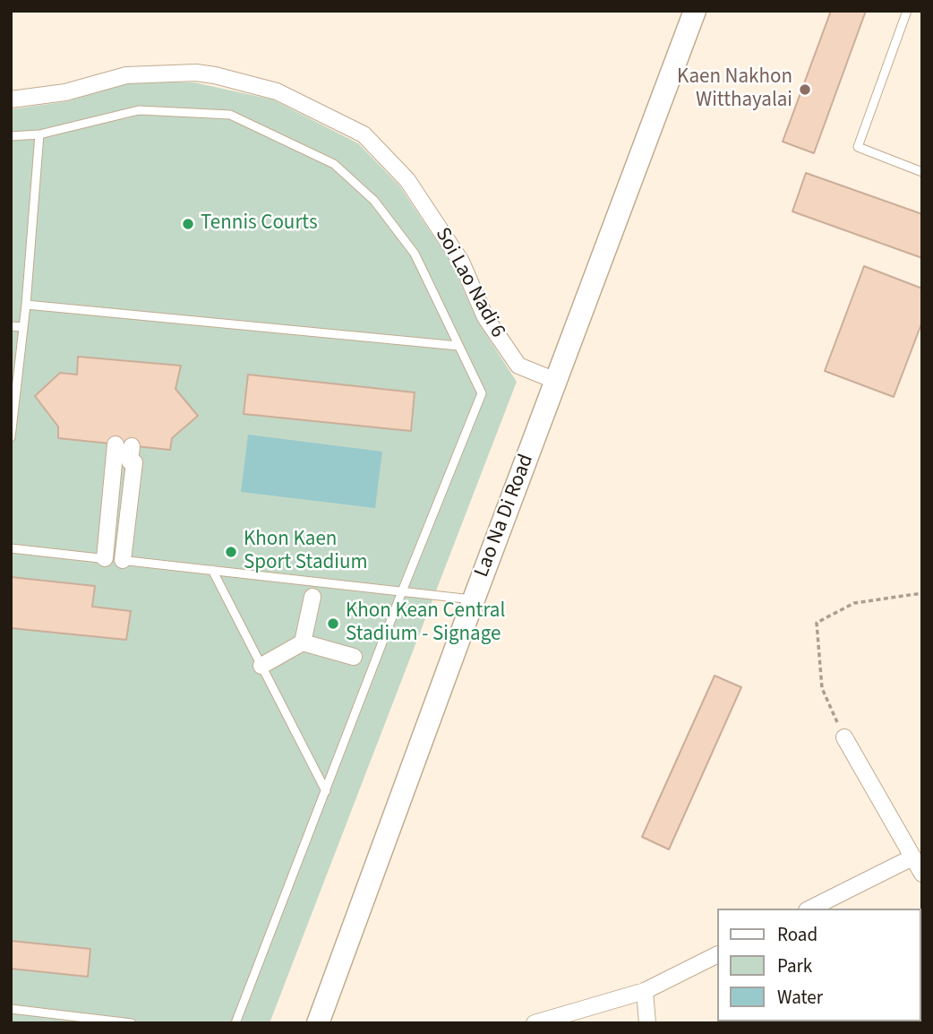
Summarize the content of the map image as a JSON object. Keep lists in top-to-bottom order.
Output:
{
  "streets": {
    "main road": ["Lao Na Di Road"],
    "street": ["Soi Lao Nadi 6"]
  },
  "crossings": [
    ["Soi Lao Nadi 6", "Lao Na Di Road"]
  ],
  "places": [
    "Kaen Nakhon Witthayalai",
    "Tennis Courts",
    "Khon Kaen Sport Stadium",
    "Khon Kean Central Stadium - Signage"
  ],
  "legend": ["Road", "Park", "Water"]
}
